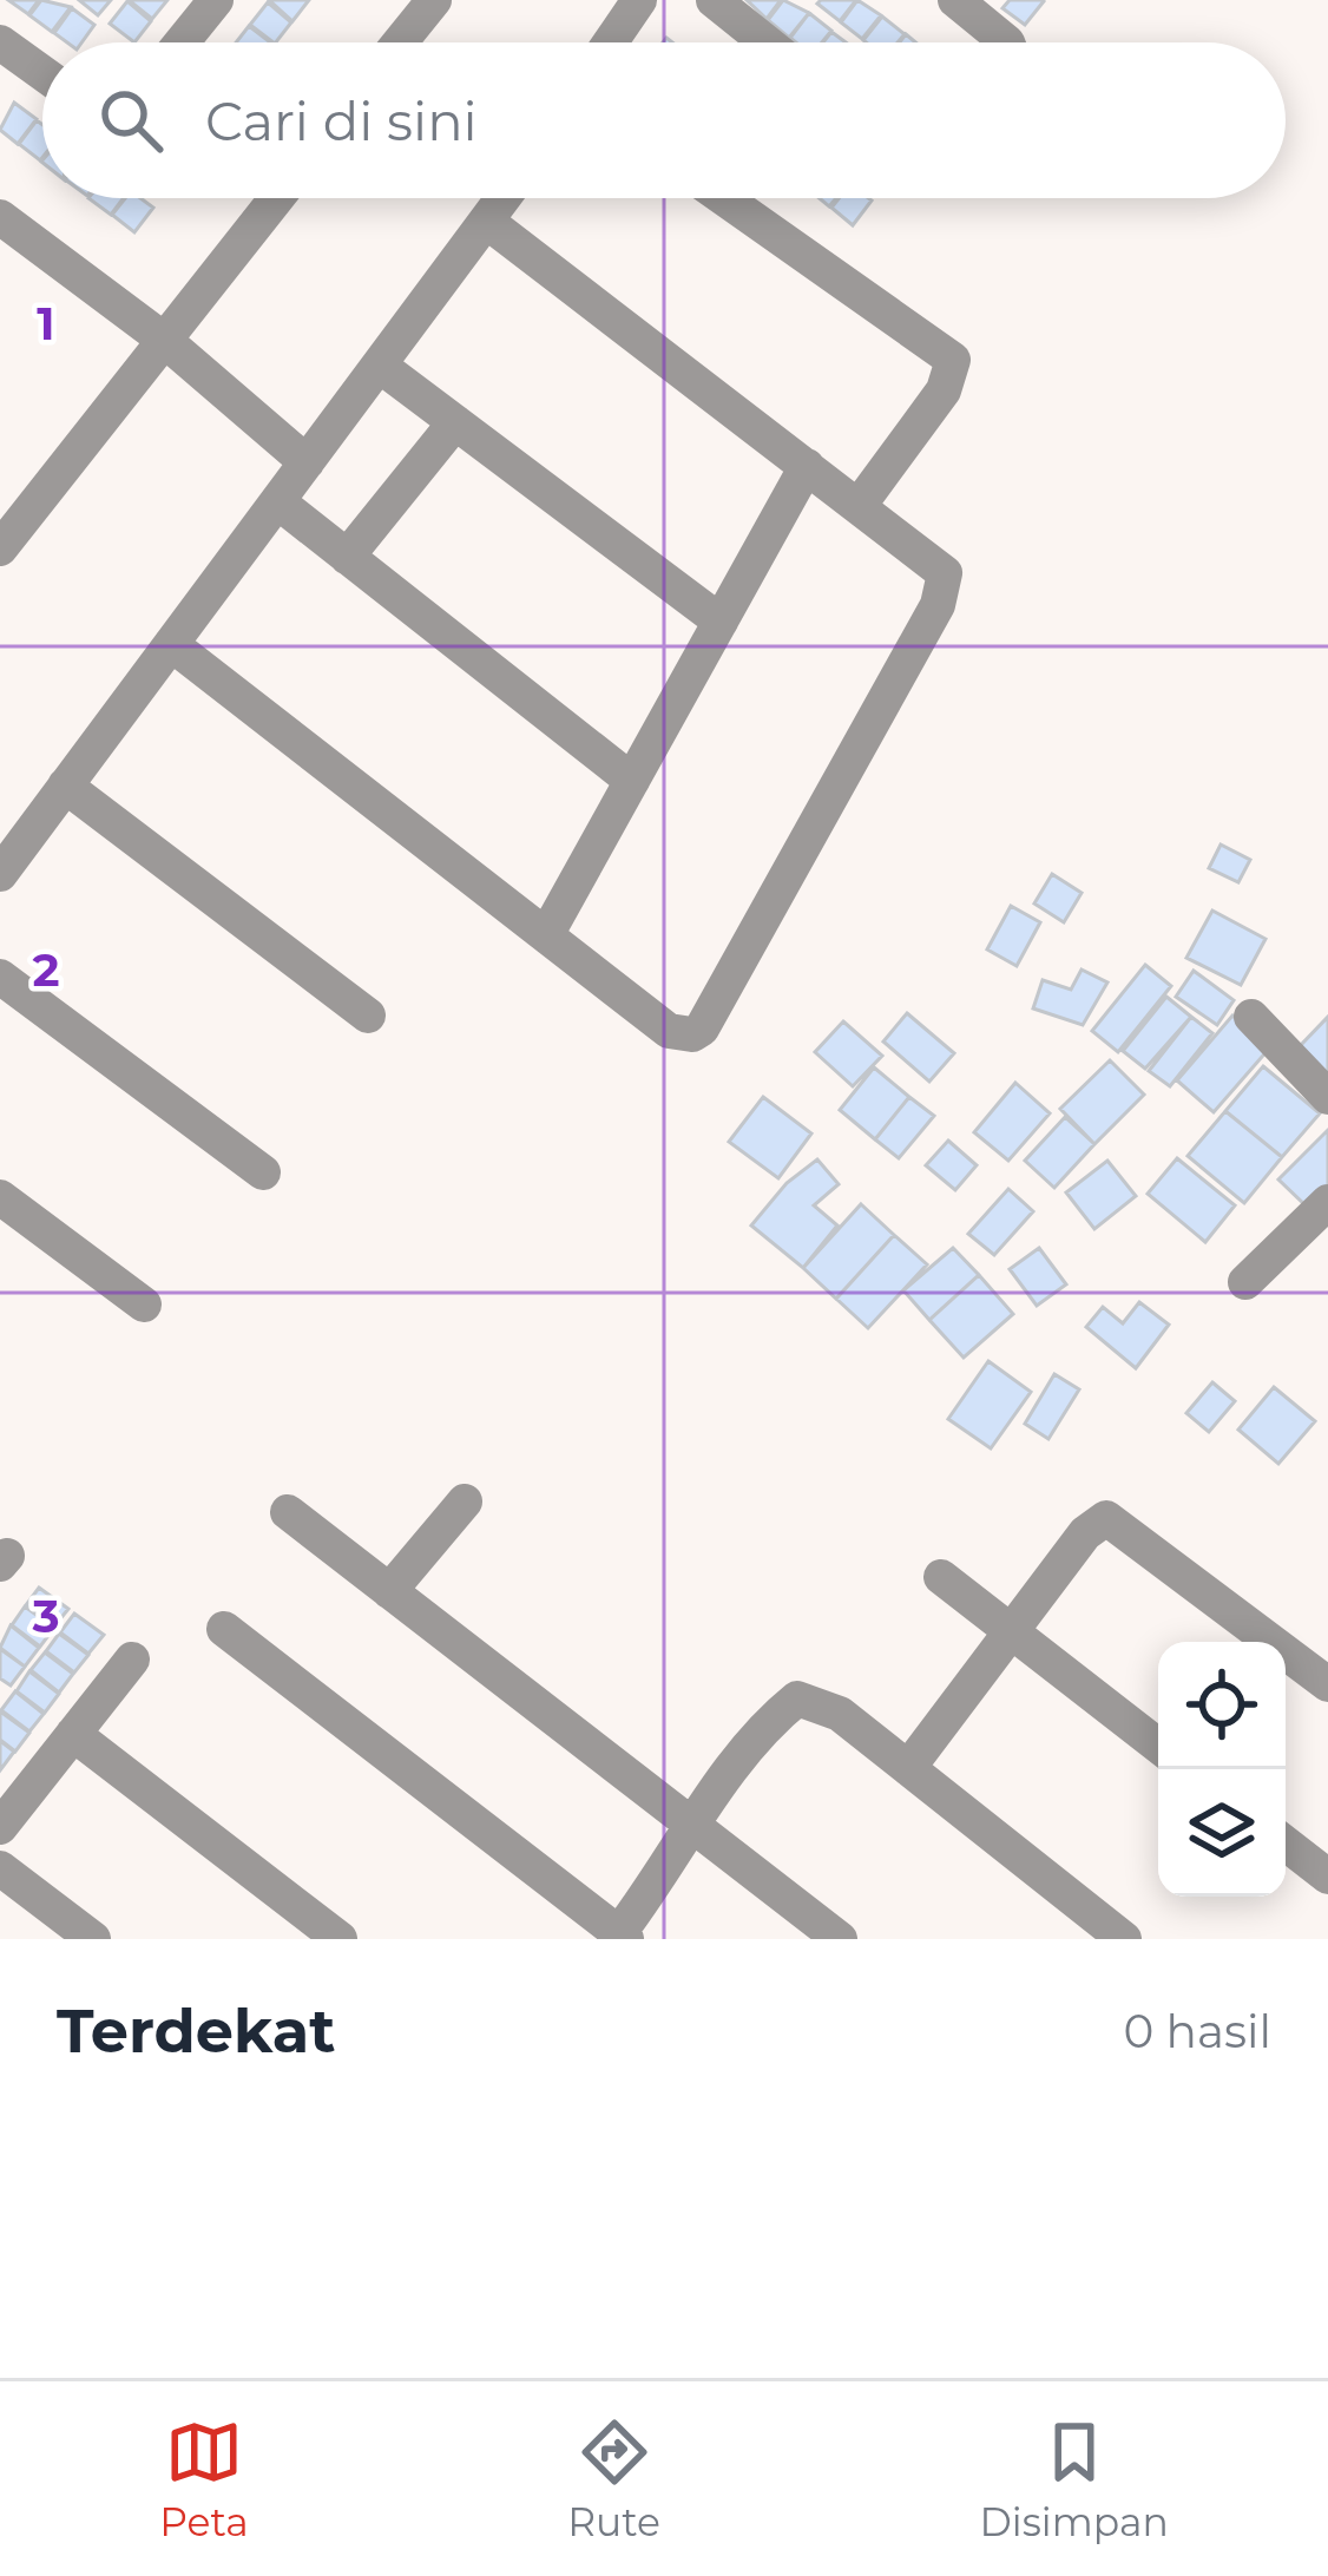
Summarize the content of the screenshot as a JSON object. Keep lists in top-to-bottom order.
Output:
{
  "page": {
    "search": "Cari di sini",
    "heading": ["Terdekat", "0 hasil"],
    "nav": ["Peta", "Rute", "Disimpan"]
  },
  "grid": {
    "rows": ["1", "2", "3"]
  }
}
